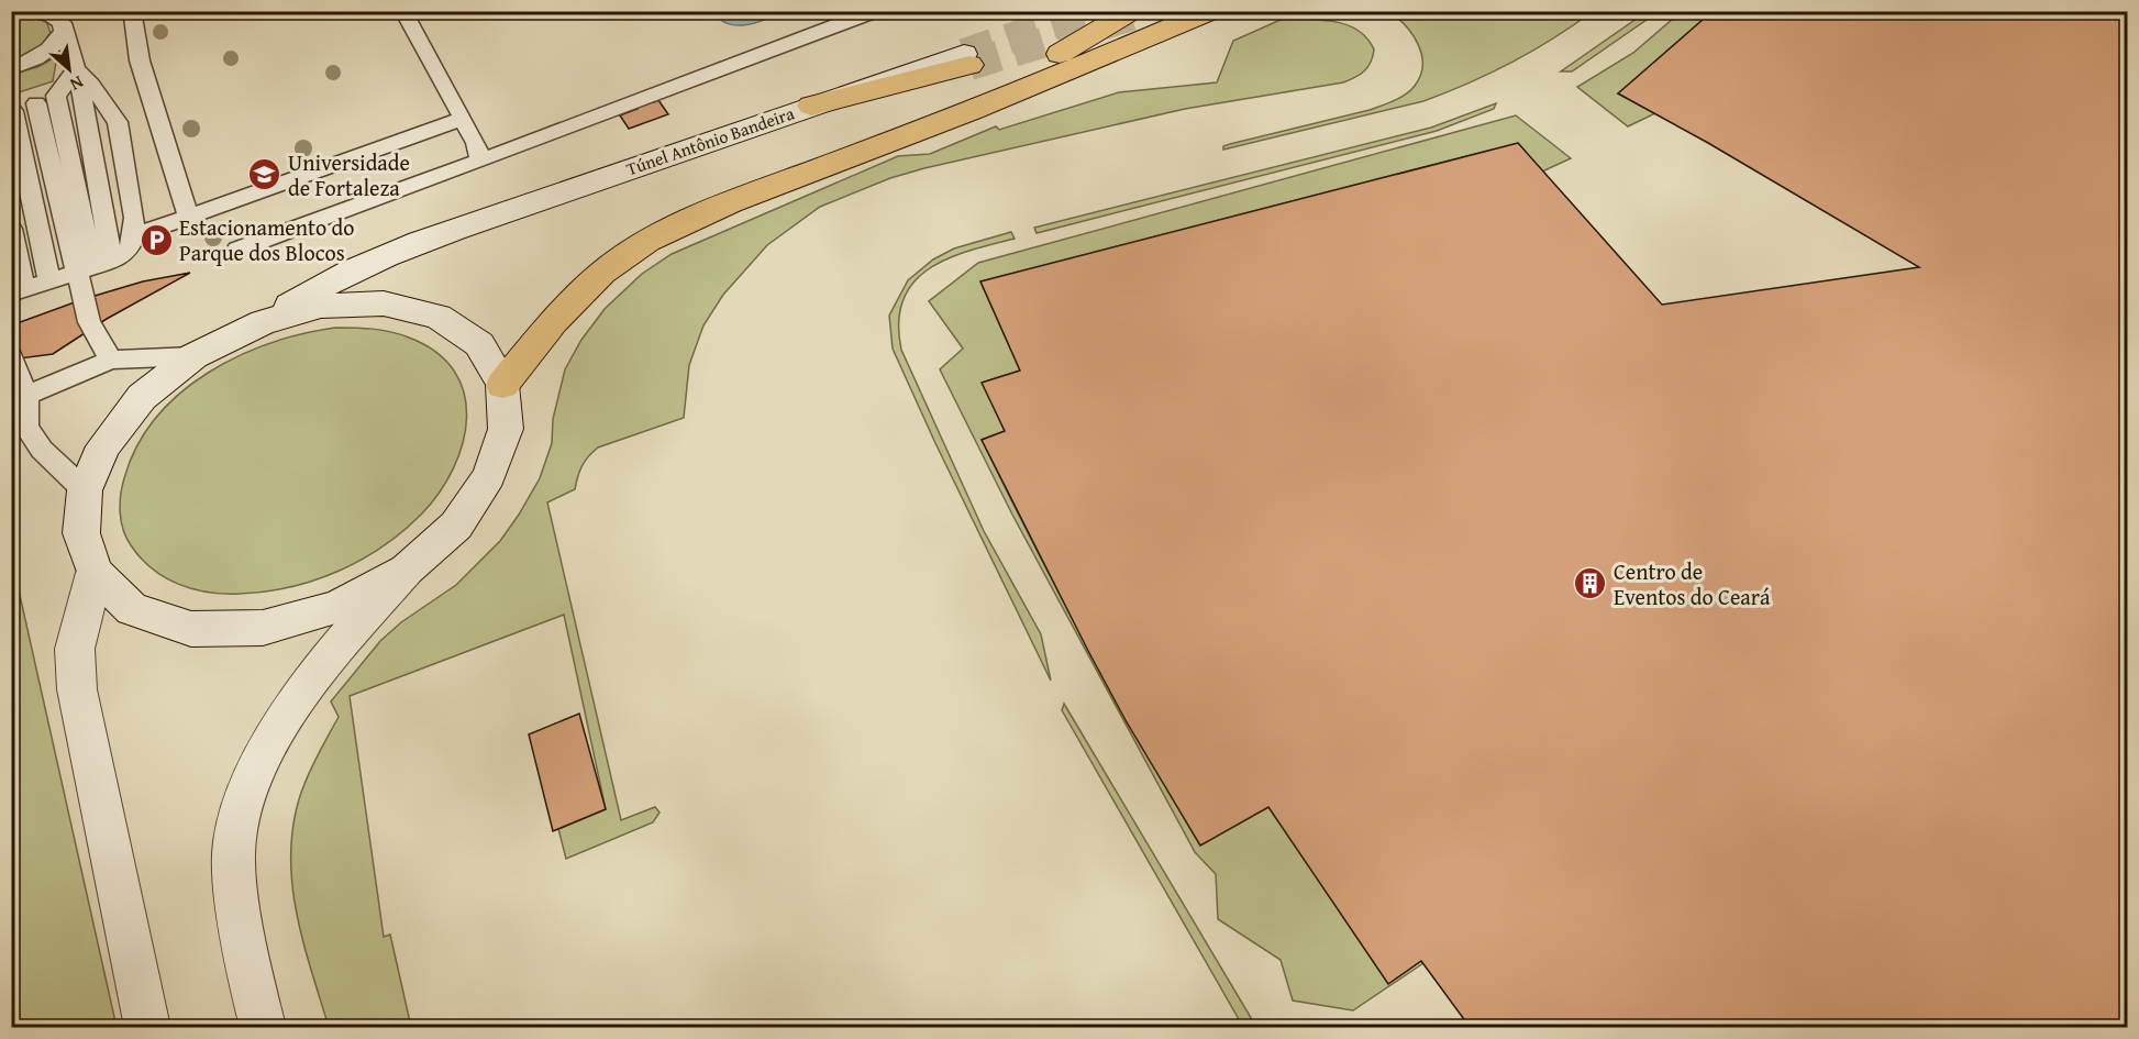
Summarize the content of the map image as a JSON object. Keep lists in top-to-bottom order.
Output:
{
  "streets": {
    "main road": ["Túnel Antônio Bandeira"]
  },
  "places": {
    "school or university": ["Universidade de Fortaleza"],
    "parking": ["Estacionamento do Parque dos Blocos"],
    "building": ["Centro de Eventos do Ceará"]
  },
  "north": "bottom right"
}
